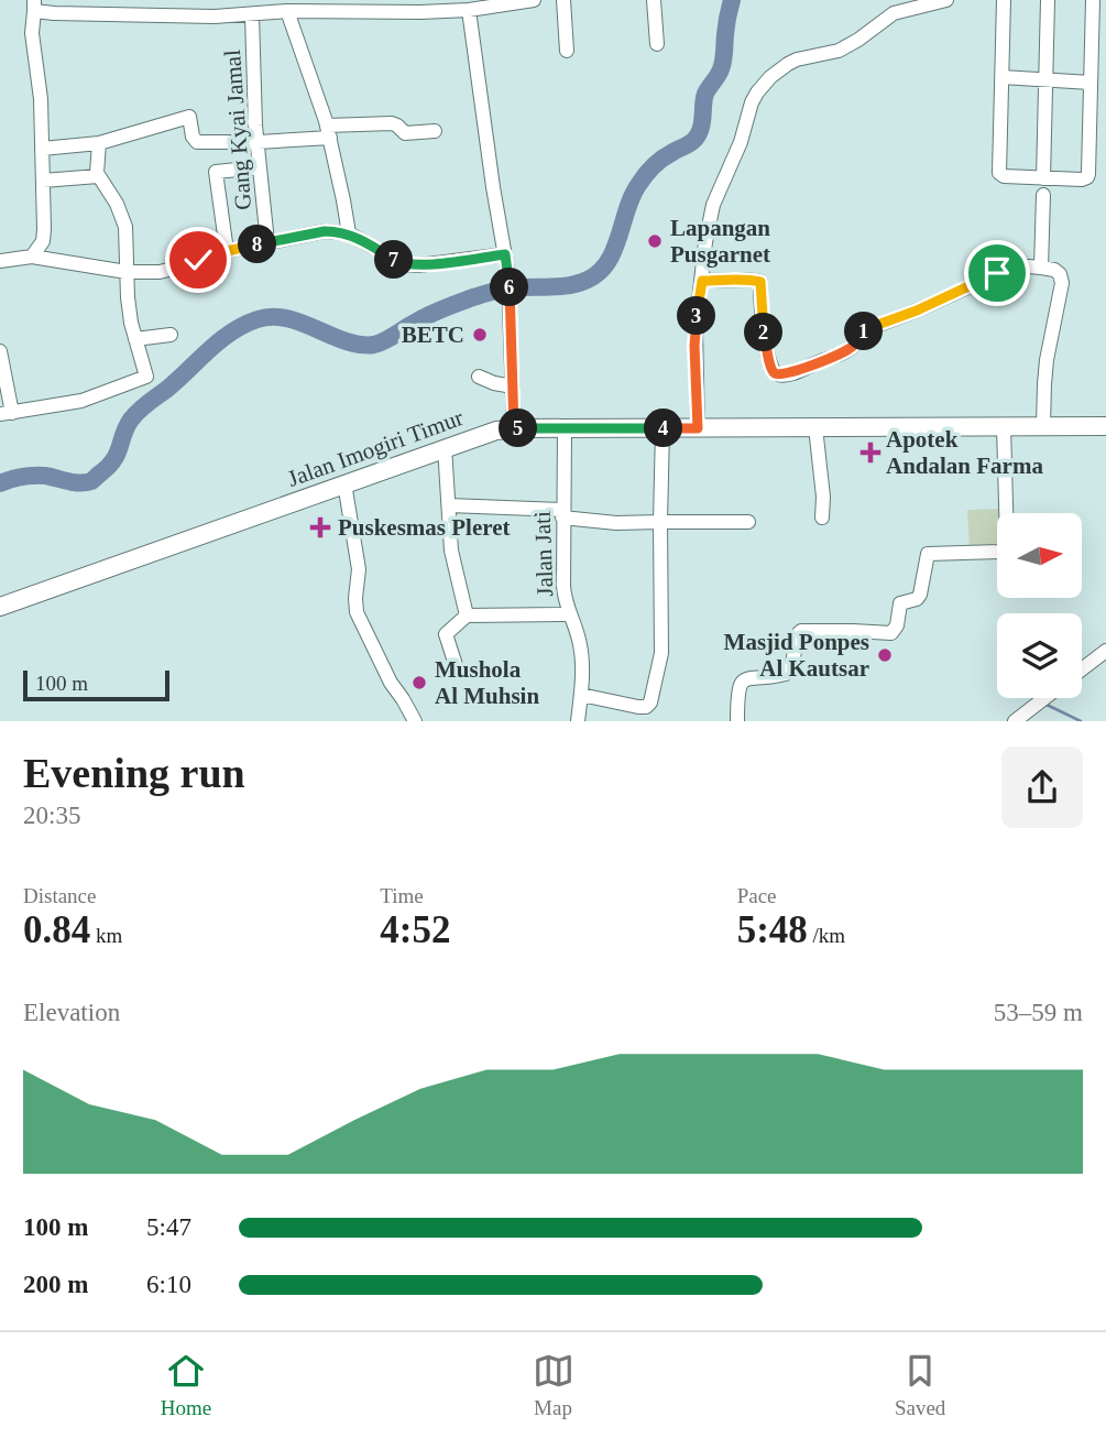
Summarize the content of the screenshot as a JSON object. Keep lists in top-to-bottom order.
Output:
{
  "streets": {
    "main road": ["Jalan Imogiri Timur"],
    "street": ["Gang Kyai Jamal", "Jalan Jati"]
  },
  "crossings": [
    ["Jalan Imogiri Timur", "Jalan Jati"]
  ],
  "places": {
    "other": [
      "Lapangan Pusgarnet",
      "BETC",
      "Masjid Ponpes Al Kautsar",
      "Mushola Al Muhsin"
    ],
    "health": ["Apotek Andalan Farma", "Puskesmas Pleret"]
  },
  "scale_bar": "100 m",
  "north": "right",
  "page": {
    "pins": [
      "8",
      "7",
      "6",
      "3",
      "1",
      "2",
      "4",
      "5"
    ],
    "scale": "100 m",
    "heading": ["Evening run", "20:35"],
    "stats": [
      ["Distance", "0.84 km"],
      ["Time", "4:52"],
      ["Pace", "5:48 /km"]
    ],
    "chart": ["Elevation", "53–59 m"],
    "list": [
      {
        "name": "100 m",
        "note": "5:47"
      },
      {
        "name": "200 m",
        "note": "6:10"
      }
    ],
    "tabs": ["Home", "Map", "Saved"]
  }
}
